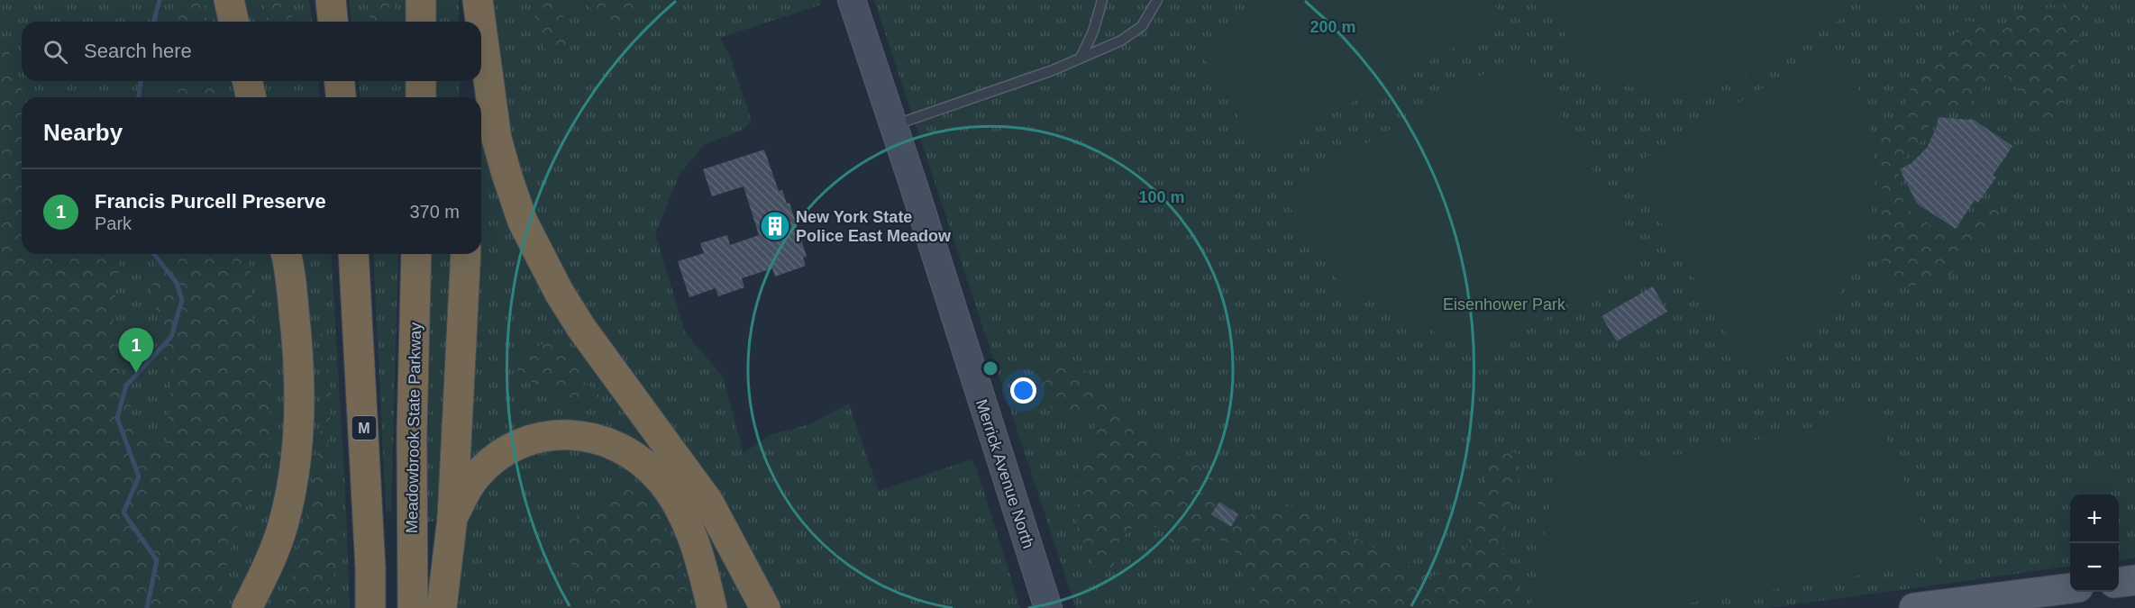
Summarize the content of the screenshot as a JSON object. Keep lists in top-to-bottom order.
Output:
{
  "streets": {
    "highway": ["M", "Meadowbrook State Parkway"],
    "main road": ["Merrick Avenue North"]
  },
  "parks": ["Eisenhower Park"],
  "places": {
    "building": ["New York State Police East Meadow"]
  },
  "page": {
    "search": "Search here",
    "heading": "Nearby",
    "list": [
      {
        "mark": "1",
        "name": "Francis Purcell Preserve",
        "note": "Park",
        "value": "370 m"
      }
    ],
    "pins": "1",
    "map_buttons": ["+", "−"]
  },
  "rings": ["200 m", "100 m"]
}
